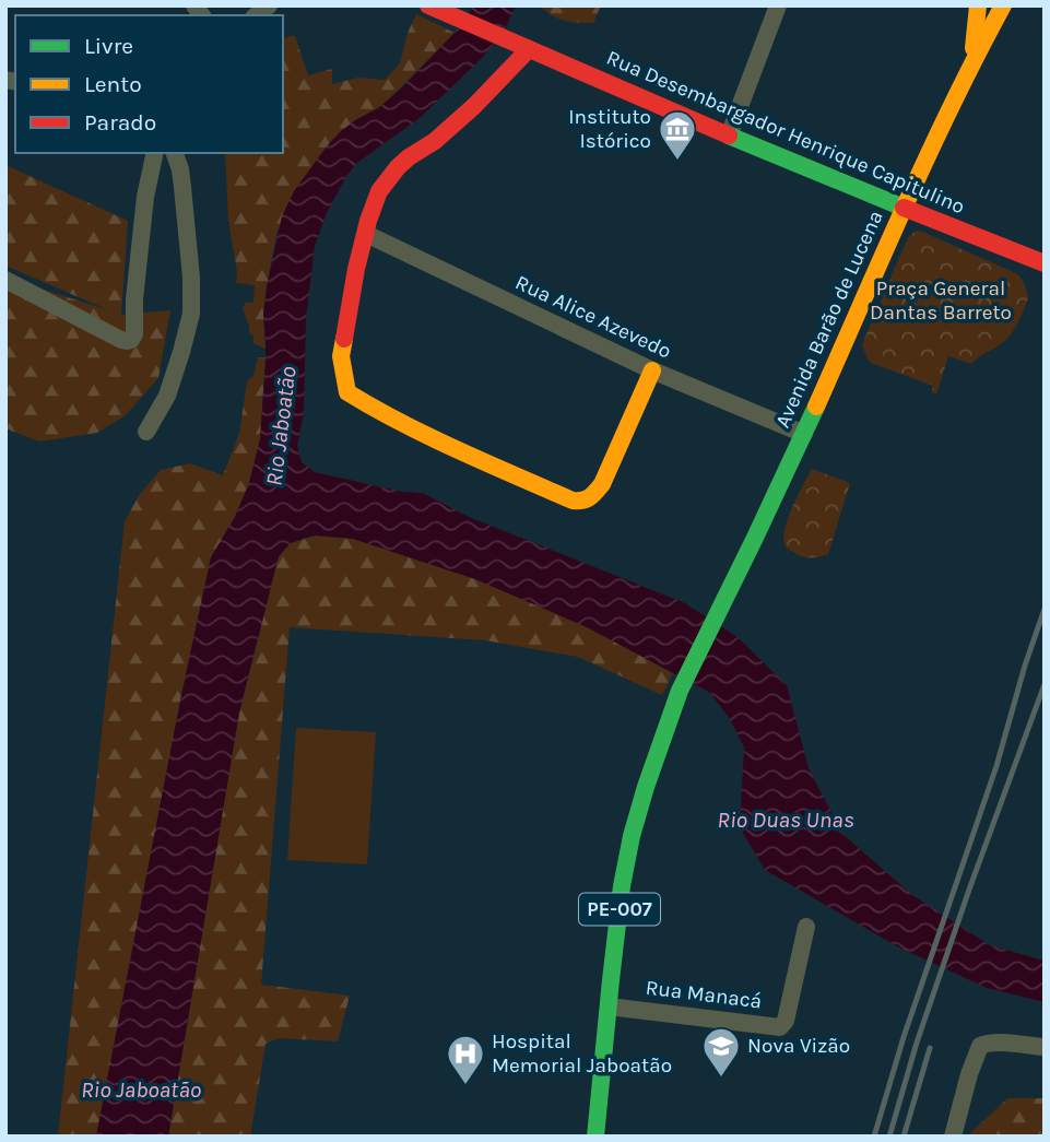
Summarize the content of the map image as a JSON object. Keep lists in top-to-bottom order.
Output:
{
  "streets": {
    "main road": ["Rua Desembargador Henrique Capitulino", "Avenida Barão de Lucena", "PE-007"],
    "street": ["Rua Alice Azevedo", "Rua Manacá"]
  },
  "crossings": [
    ["Rua Desembargador Henrique Capitulino", "Avenida Barão de Lucena"],
    ["Rua Alice Azevedo", "Avenida Barão de Lucena"],
    ["Avenida Barão de Lucena", "PE-007"],
    ["Avenida Barão de Lucena", "Rua Manacá"],
    ["PE-007", "Rua Manacá"]
  ],
  "water": ["Rio Jaboatão", "Rio Duas Unas"],
  "parks": ["Praça General Dantas Barreto"],
  "places": {
    "museum": ["Instituto Istórico"],
    "school or university": ["Nova Vizão"],
    "hospital": ["Hospital Memorial Jaboatão"]
  },
  "legend": ["Livre", "Lento", "Parado"]
}
